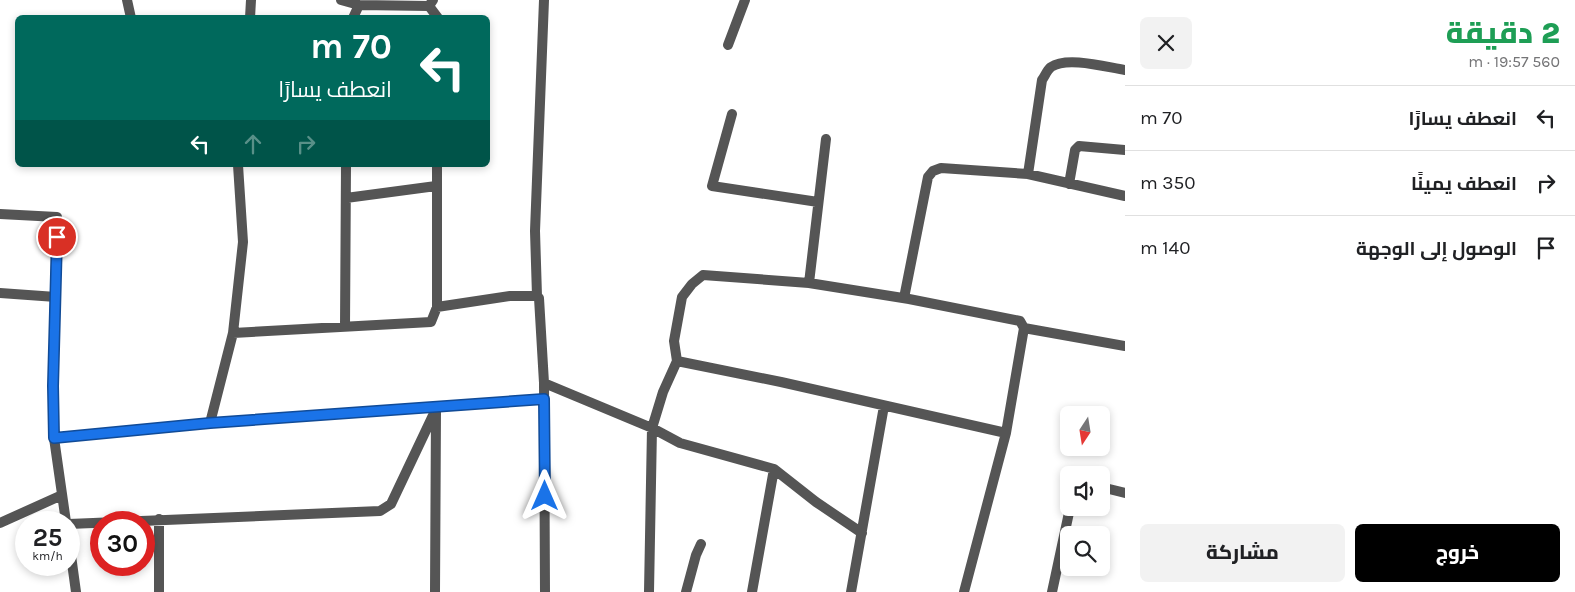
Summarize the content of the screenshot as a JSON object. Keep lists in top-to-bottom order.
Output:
{
  "north": "bottom",
  "page": {
    "heading": ["2 دقيقة", "560 m · 19:57"],
    "turn": ["70 m", "انعطف يسارًا"],
    "list": [
      {
        "name": "انعطف يسارًا",
        "value": "70 m"
      },
      {
        "name": "انعطف يمينًا",
        "value": "350 m"
      },
      {
        "name": "الوصول إلى الوجهة",
        "value": "140 m"
      }
    ],
    "speed": "25 km/h",
    "limit": "30",
    "buttons": ["خروج", "مشاركة"]
  }
}
